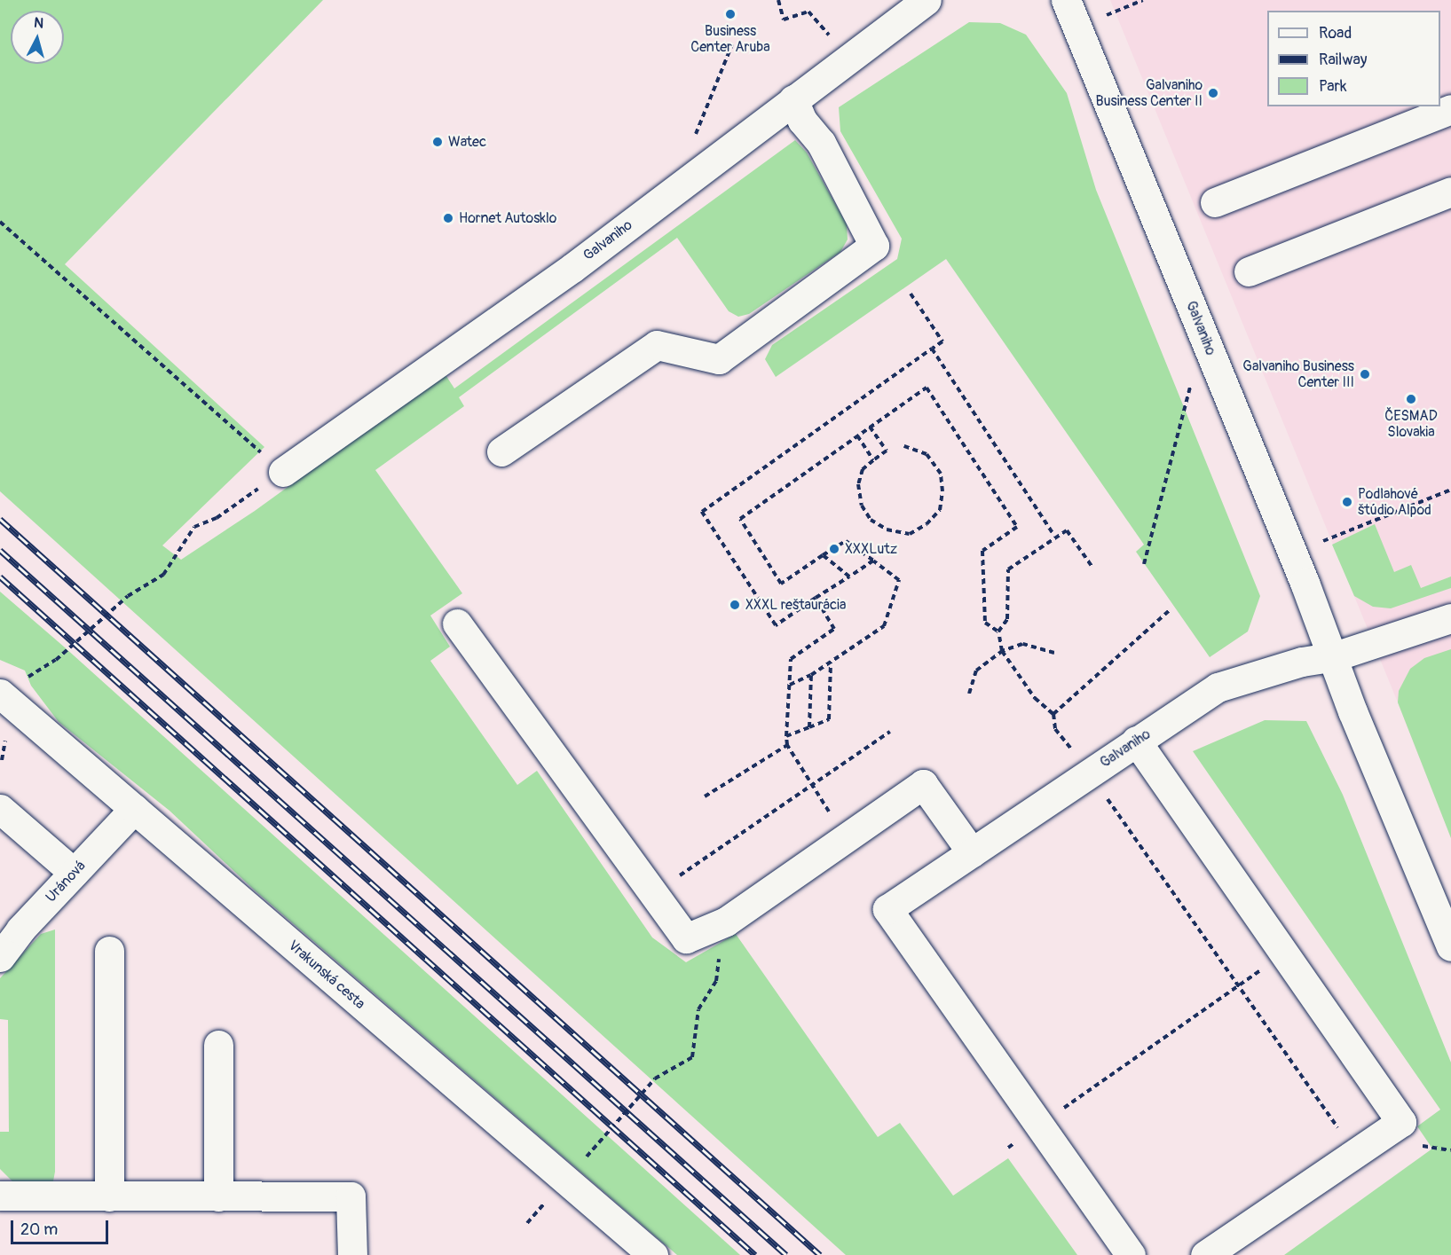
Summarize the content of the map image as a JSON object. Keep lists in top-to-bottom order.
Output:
{
  "streets": {
    "main road": ["Galvaniho", "Uránová", "Vrakunská cesta"]
  },
  "crossings": [
    ["Uránová", "Vrakunská cesta"]
  ],
  "places": [
    "Business Center Aruba",
    "Galvaniho Business Center II",
    "Watec",
    "Hornet Autosklo",
    "Galvaniho Business Center III",
    "ČESMAD Slovakia",
    "Podlahové štúdio Alpod",
    "XXXLutz",
    "XXXL reštaurácia"
  ],
  "legend": ["Road", "Railway", "Park"],
  "scale_bar": "20 m",
  "north": "top"
}
